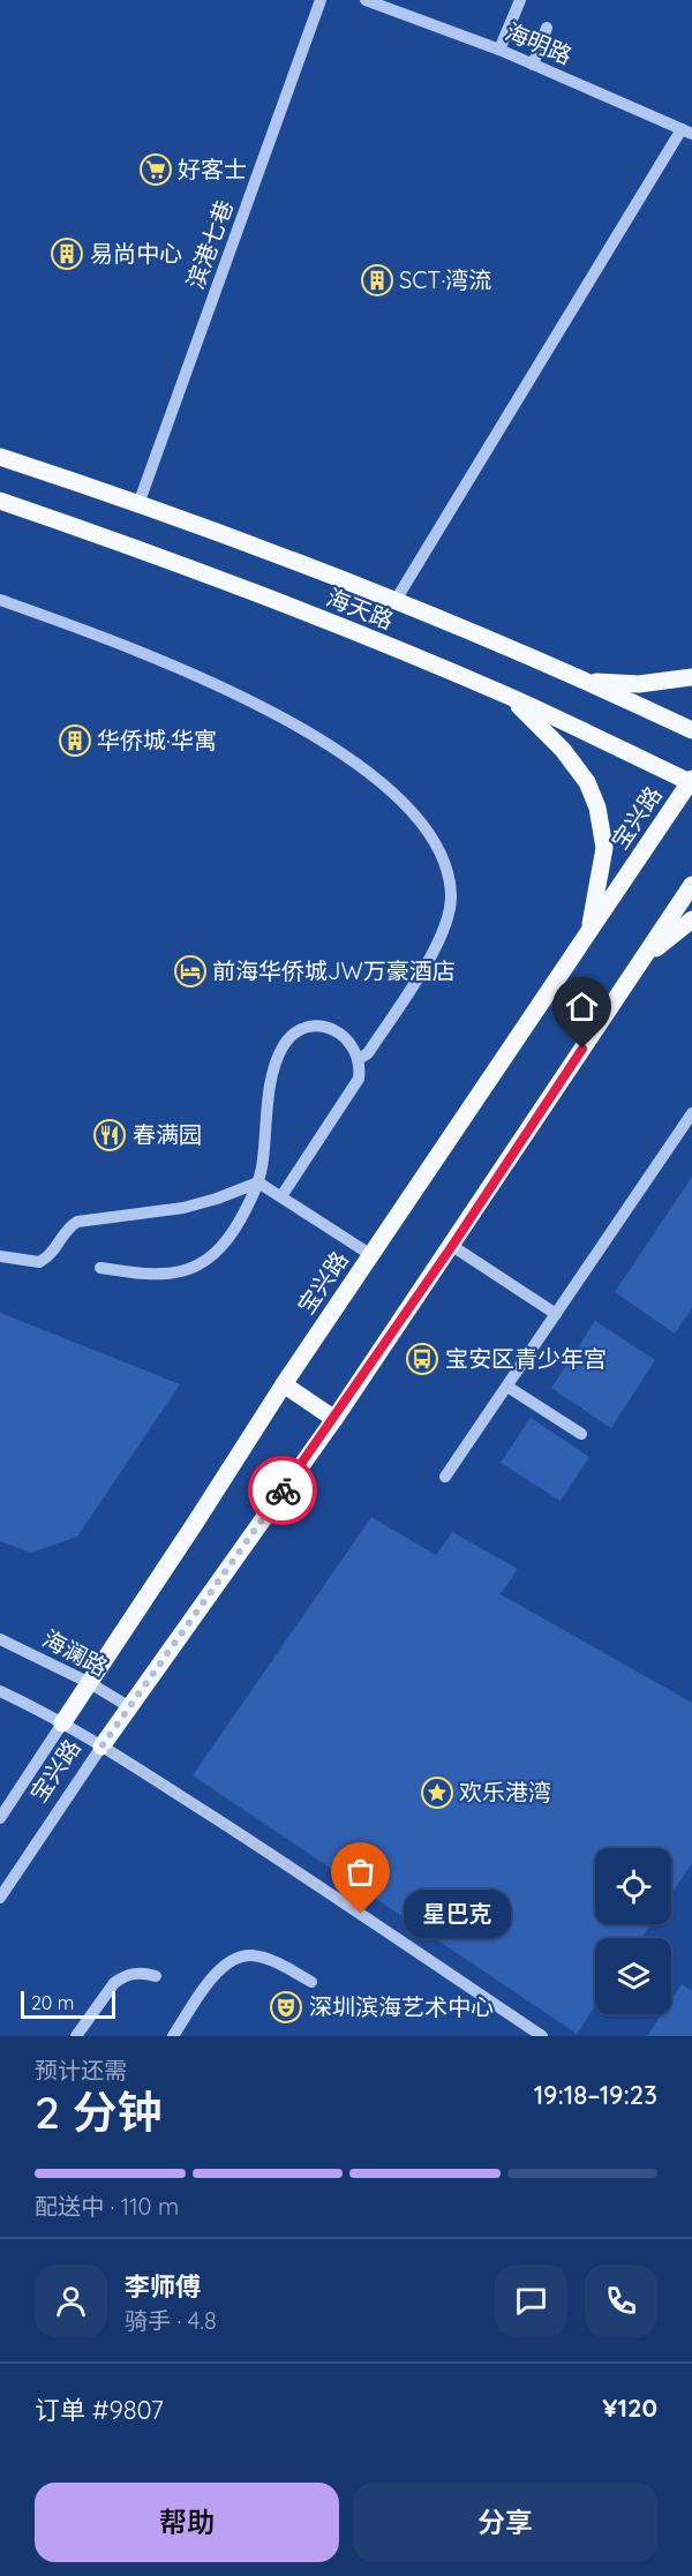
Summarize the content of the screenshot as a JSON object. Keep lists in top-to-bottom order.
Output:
{
  "streets": {
    "main road": ["海天路", "宝兴路"],
    "street": ["海明路", "滨港七巷", "海澜路"]
  },
  "crossings": [
    ["滨港七巷", "海天路"],
    ["海天路", "宝兴路"],
    ["宝兴路", "海澜路"]
  ],
  "places": {
    "supermarket": ["好客士"],
    "building": ["易尚中心", "SCT·湾流", "华侨城·华寓"],
    "hotel": ["前海华侨城JW万豪酒店"],
    "restaurant": ["春满园"],
    "bus stop": ["宝安区青少年宫"],
    "place": ["欢乐港湾"],
    "other": ["星巴克"],
    "theatre": ["深圳滨海艺术中心"]
  },
  "scale_bar": "20 m",
  "page": {
    "bubble": "星巴克",
    "scale": "20 m",
    "heading": ["2 分钟", "预计还需", "19:18–19:23"],
    "panel": [
      "李师傅",
      "骑手 · 4.8",
      "订单 #9807",
      "¥120"
    ],
    "bar": "配送中 · 110 m",
    "buttons": ["帮助", "分享"]
  }
}
